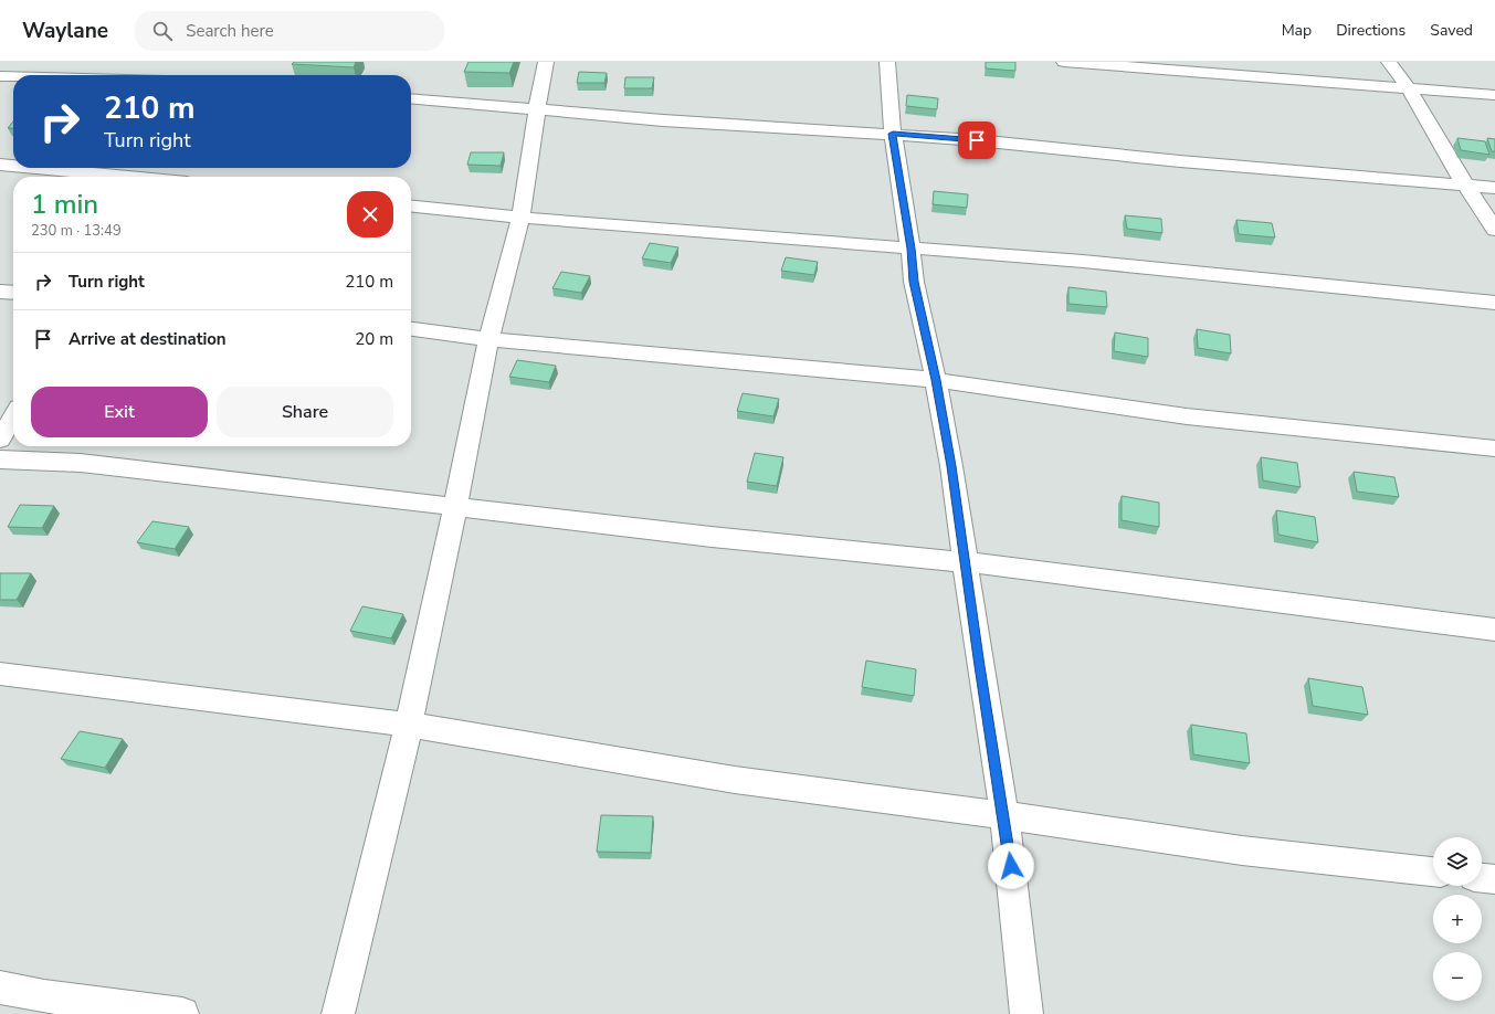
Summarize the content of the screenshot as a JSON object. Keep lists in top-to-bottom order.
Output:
{
  "page": {
    "header": "Waylane",
    "search": "Search here",
    "nav": ["Map", "Directions", "Saved"],
    "turn": ["210 m", "Turn right"],
    "heading": ["1 min", "230 m · 13:49"],
    "list": [
      {
        "name": "Turn right",
        "value": "210 m"
      },
      {
        "name": "Arrive at destination",
        "value": "20 m"
      }
    ],
    "buttons": ["Exit", "Share"],
    "map_buttons": ["+", "−"]
  }
}
